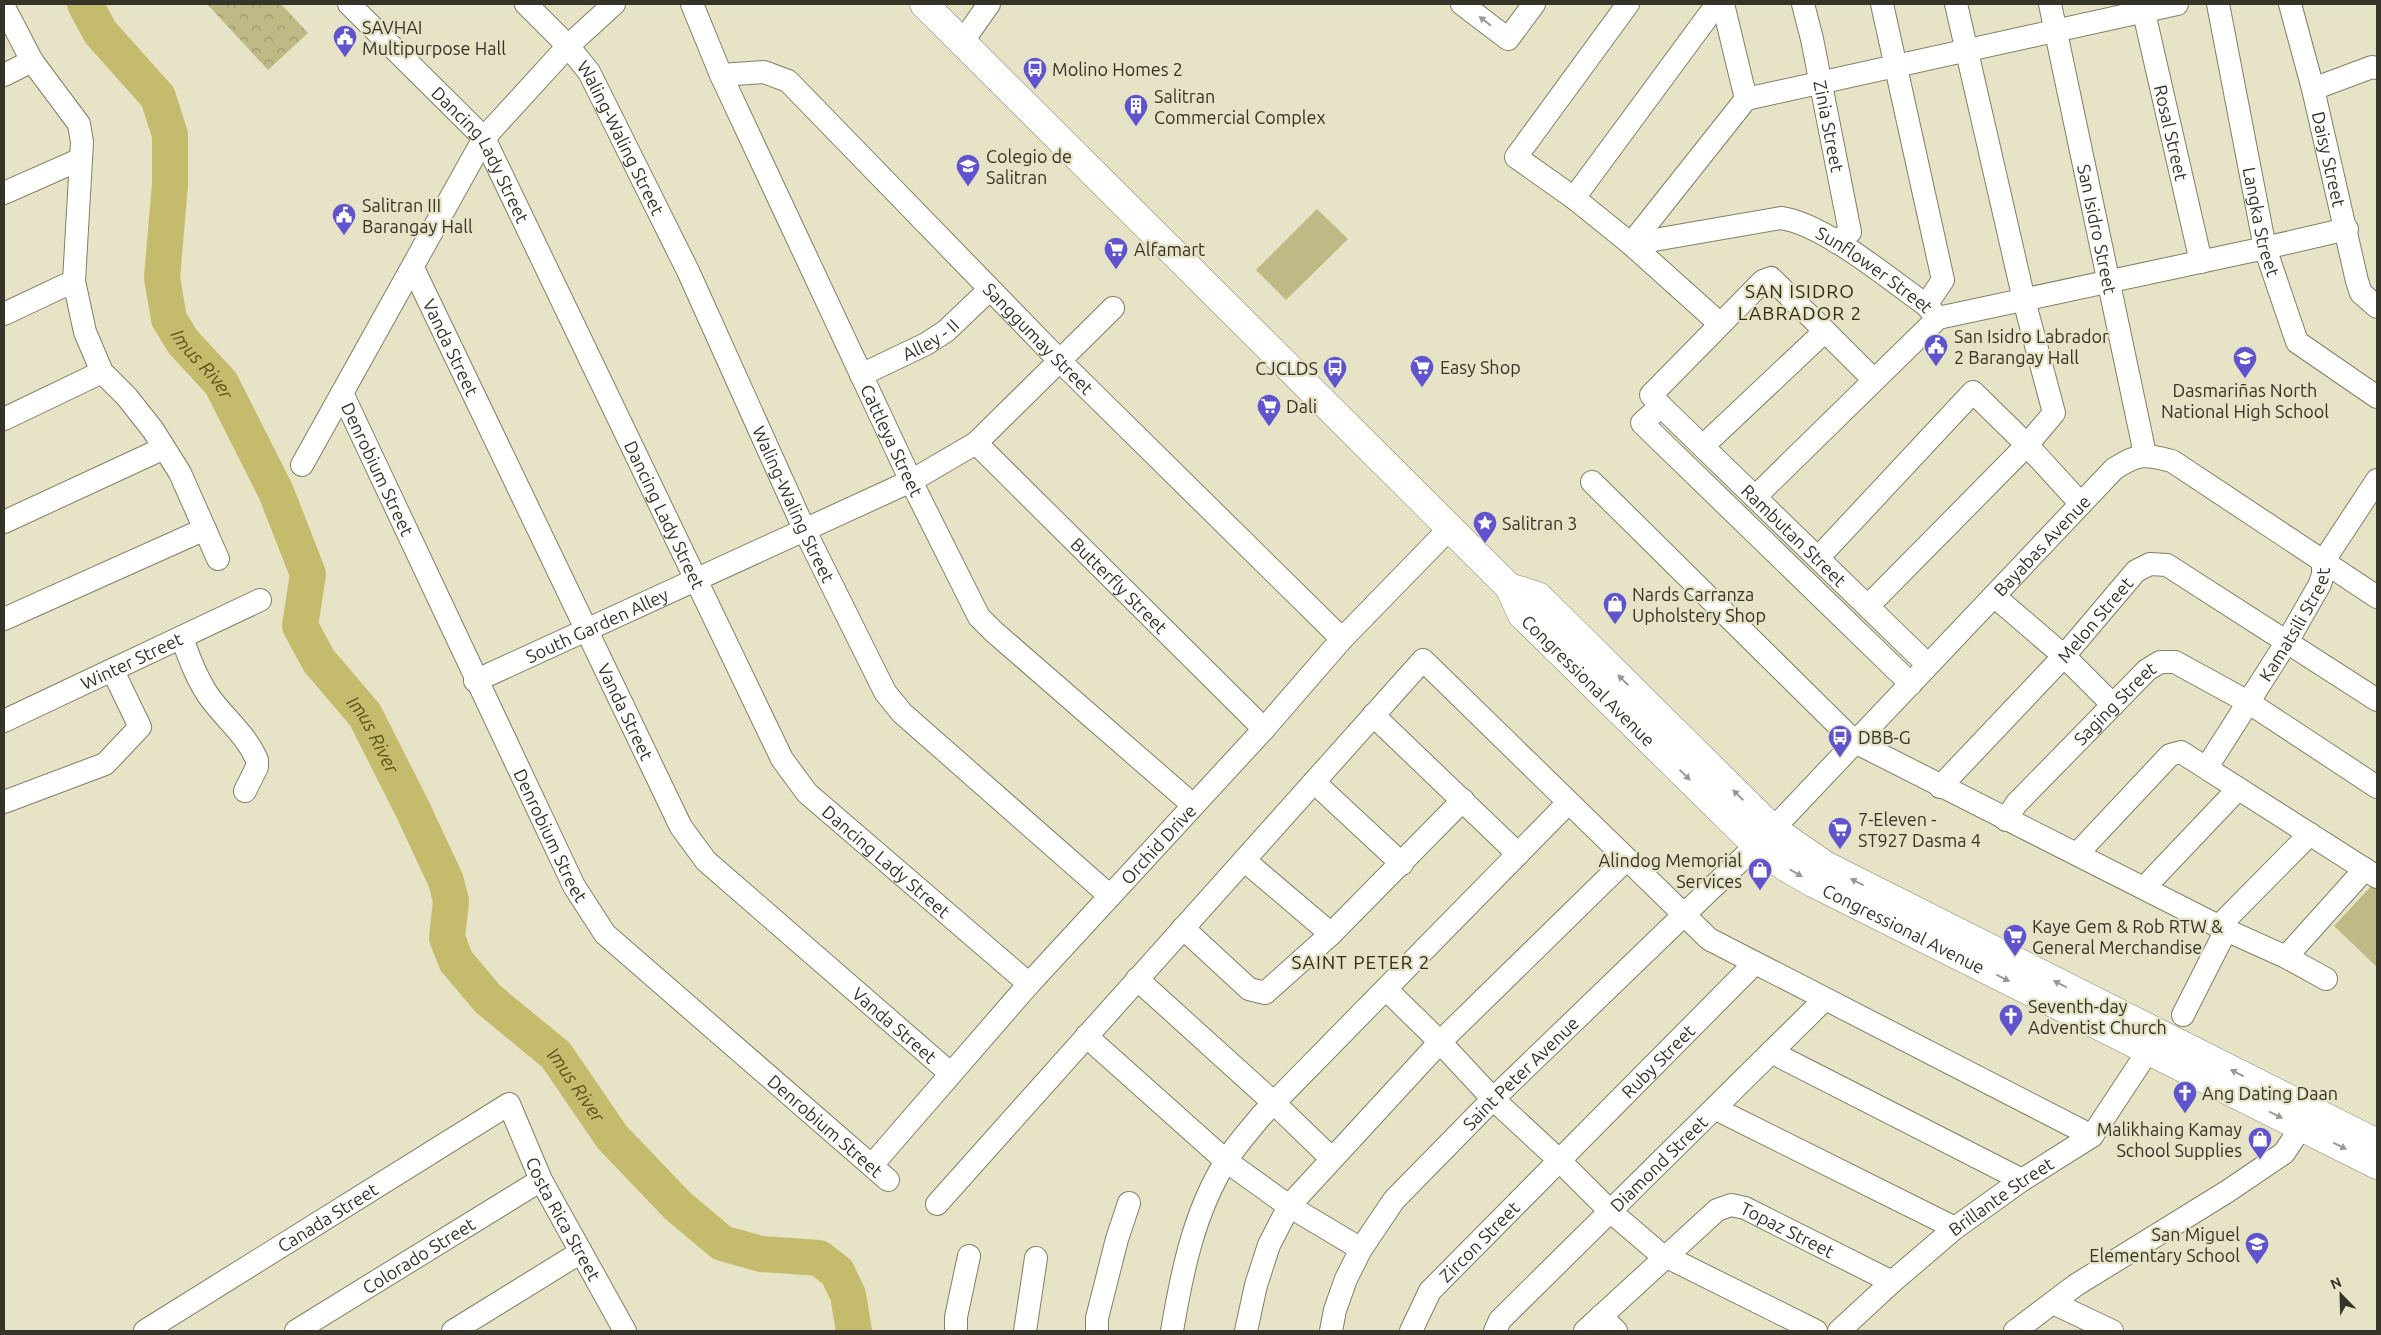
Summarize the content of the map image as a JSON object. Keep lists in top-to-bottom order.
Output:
{
  "streets": {
    "main road": ["Congressional Avenue"],
    "street": [
      "Zinia Street",
      "Rosal Street",
      "Waling-Waling Street",
      "Dancing Lady Street",
      "Daisy Street",
      "Langka Street",
      "San Isidro Street",
      "Sunflower Street",
      "Alley - II",
      "Sanggumay Street",
      "Vanda Street",
      "Cattleya Street",
      "Denrobium Street",
      "Rambutan Street",
      "Bayabas Avenue",
      "Butterfly Street",
      "Melon Street",
      "Kamatsili Street",
      "South Garden Alley",
      "Winter Street",
      "Saging Street",
      "Orchid Drive",
      "Ruby Street",
      "Saint Peter Avenue",
      "Diamond Street",
      "Brillante Street",
      "Canada Street",
      "Costa Rica Street",
      "Topaz Street",
      "Zircon Street",
      "Colorado Street"
    ]
  },
  "crossings": [
    ["Zinia Street", "Sunflower Street"],
    ["Rosal Street", "Sunflower Street"],
    ["Waling-Waling Street", "South Garden Alley"],
    ["Waling-Waling Street", "Orchid Drive"],
    ["Dancing Lady Street", "South Garden Alley"],
    ["Dancing Lady Street", "Orchid Drive"],
    ["Daisy Street", "Sunflower Street"],
    ["Langka Street", "Sunflower Street"],
    ["San Isidro Street", "Sunflower Street"],
    ["San Isidro Street", "Bayabas Avenue"],
    ["Alley - II", "Sanggumay Street"],
    ["Alley - II", "Cattleya Street"],
    ["Sanggumay Street", "Cattleya Street"],
    ["Sanggumay Street", "South Garden Alley"],
    ["Sanggumay Street", "Orchid Drive"],
    ["Vanda Street", "South Garden Alley"],
    ["Vanda Street", "Orchid Drive"],
    ["Cattleya Street", "South Garden Alley"],
    ["Cattleya Street", "Orchid Drive"],
    ["Denrobium Street", "South Garden Alley"],
    ["Denrobium Street", "Orchid Drive"],
    ["Rambutan Street", "Bayabas Avenue"],
    ["Bayabas Avenue", "Congressional Avenue"],
    ["Bayabas Avenue", "Saint Peter Avenue"],
    ["Butterfly Street", "South Garden Alley"],
    ["Butterfly Street", "Orchid Drive"],
    ["Melon Street", "Kamatsili Street"],
    ["Kamatsili Street", "Saging Street"],
    ["Congressional Avenue", "Orchid Drive"],
    ["Congressional Avenue", "Saint Peter Avenue"],
    ["Congressional Avenue", "Brillante Street"],
    ["Ruby Street", "Zircon Street"],
    ["Brillante Street", "Topaz Street"],
    ["Canada Street", "Costa Rica Street"],
    ["Costa Rica Street", "Colorado Street"]
  ],
  "districts": ["SAN ISIDRO LABRADOR 2", "SAINT PETER 2"],
  "water": ["Imus River"],
  "places": {
    "public building": ["SAVHAI Multipurpose Hall", "Salitran III Barangay Hall", "San Isidro Labrador 2 Barangay Hall"],
    "bus stop": ["Molino Homes 2", "CJCLDS", "DBB-G"],
    "building": ["Salitran Commercial Complex"],
    "school or university": ["Colegio de Salitran", "Dasmariñas North National High School", "San Miguel Elementary School"],
    "supermarket": [
      "Alfamart",
      "Easy Shop",
      "Dali",
      "7-Eleven - ST927 Dasma 4",
      "Kaye Gem & Rob RTW & General Merchandise"
    ],
    "place": ["Salitran 3"],
    "shop": ["Nards Carranza Upholstery Shop", "Alindog Memorial Services", "Malikhaing Kamay School Supplies"],
    "church": ["Seventh-day Adventist Church", "Ang Dating Daan"]
  },
  "north": "top left"
}
